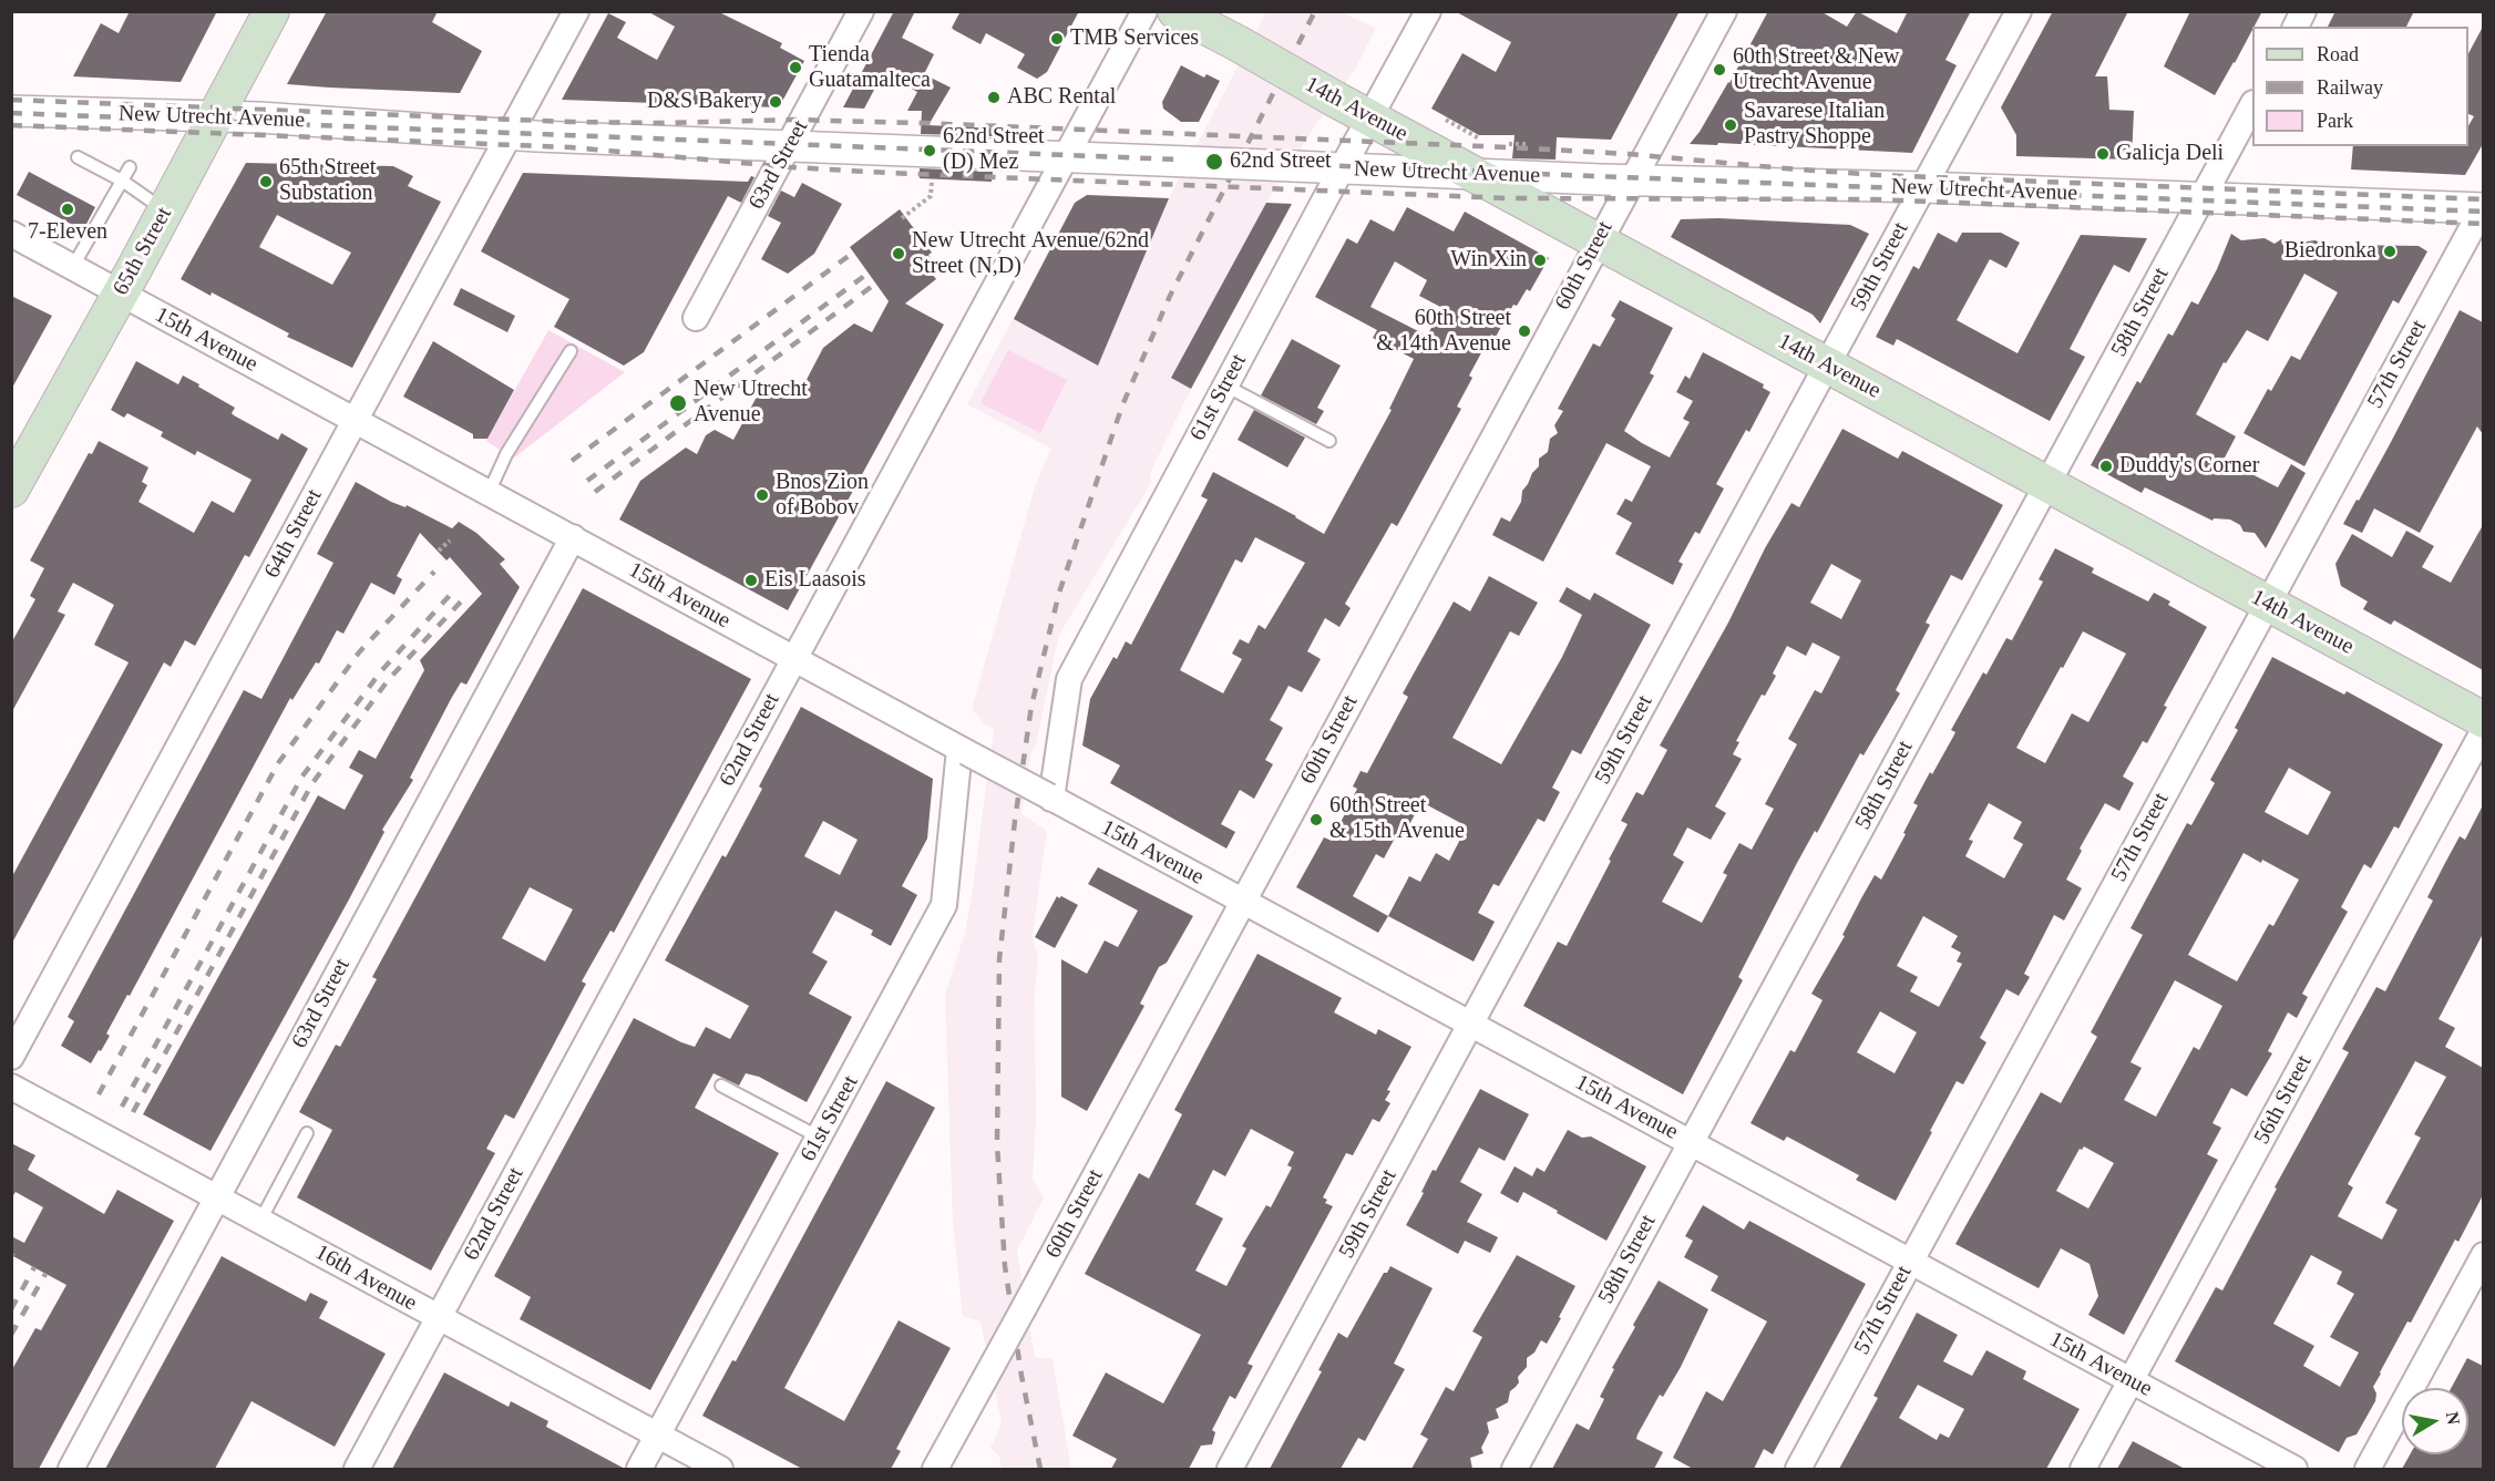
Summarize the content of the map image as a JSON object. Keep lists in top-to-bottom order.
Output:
{
  "streets": {
    "main road": ["14th Avenue", "65th Street"],
    "street": [
      "New Utrecht Avenue",
      "63rd Street",
      "60th Street",
      "59th Street",
      "58th Street",
      "15th Avenue",
      "57th Street",
      "61st Street",
      "64th Street",
      "62nd Street",
      "56th Street",
      "16th Avenue"
    ]
  },
  "crossings": [
    ["14th Avenue", "New Utrecht Avenue"],
    ["14th Avenue", "60th Street"],
    ["14th Avenue", "59th Street"],
    ["14th Avenue", "58th Street"],
    ["14th Avenue", "57th Street"],
    ["14th Avenue", "61st Street"],
    ["New Utrecht Avenue", "63rd Street"],
    ["New Utrecht Avenue", "65th Street"],
    ["New Utrecht Avenue", "60th Street"],
    ["New Utrecht Avenue", "59th Street"],
    ["New Utrecht Avenue", "58th Street"],
    ["New Utrecht Avenue", "57th Street"],
    ["New Utrecht Avenue", "61st Street"],
    ["New Utrecht Avenue", "64th Street"],
    ["New Utrecht Avenue", "62nd Street"],
    ["63rd Street", "15th Avenue"],
    ["63rd Street", "16th Avenue"],
    ["65th Street", "15th Avenue"],
    ["60th Street", "15th Avenue"],
    ["59th Street", "15th Avenue"],
    ["58th Street", "15th Avenue"],
    ["15th Avenue", "57th Street"],
    ["15th Avenue", "61st Street"],
    ["15th Avenue", "64th Street"],
    ["15th Avenue", "62nd Street"],
    ["15th Avenue", "56th Street"],
    ["61st Street", "16th Avenue"],
    ["62nd Street", "16th Avenue"]
  ],
  "places": [
    "TMB Services",
    "Tienda Guatamalteca",
    "60th Street & New Utrecht Avenue",
    "ABC Rental",
    "D&S Bakery",
    "Savarese Italian Pastry Shoppe",
    "62nd Street (D) Mez",
    "Galicja Deli",
    "62nd Street",
    "65th Street Substation",
    "7-Eleven",
    "Biedronka",
    "New Utrecht Avenue/62nd Street (N,D)",
    "Win Xin",
    "60th Street & 14th Avenue",
    "New Utrecht Avenue",
    "Duddy's Corner",
    "Bnos Zion of Bobov",
    "Eis Laasois",
    "60th Street & 15th Avenue"
  ],
  "legend": ["Road", "Railway", "Park"],
  "north": "right"
}
